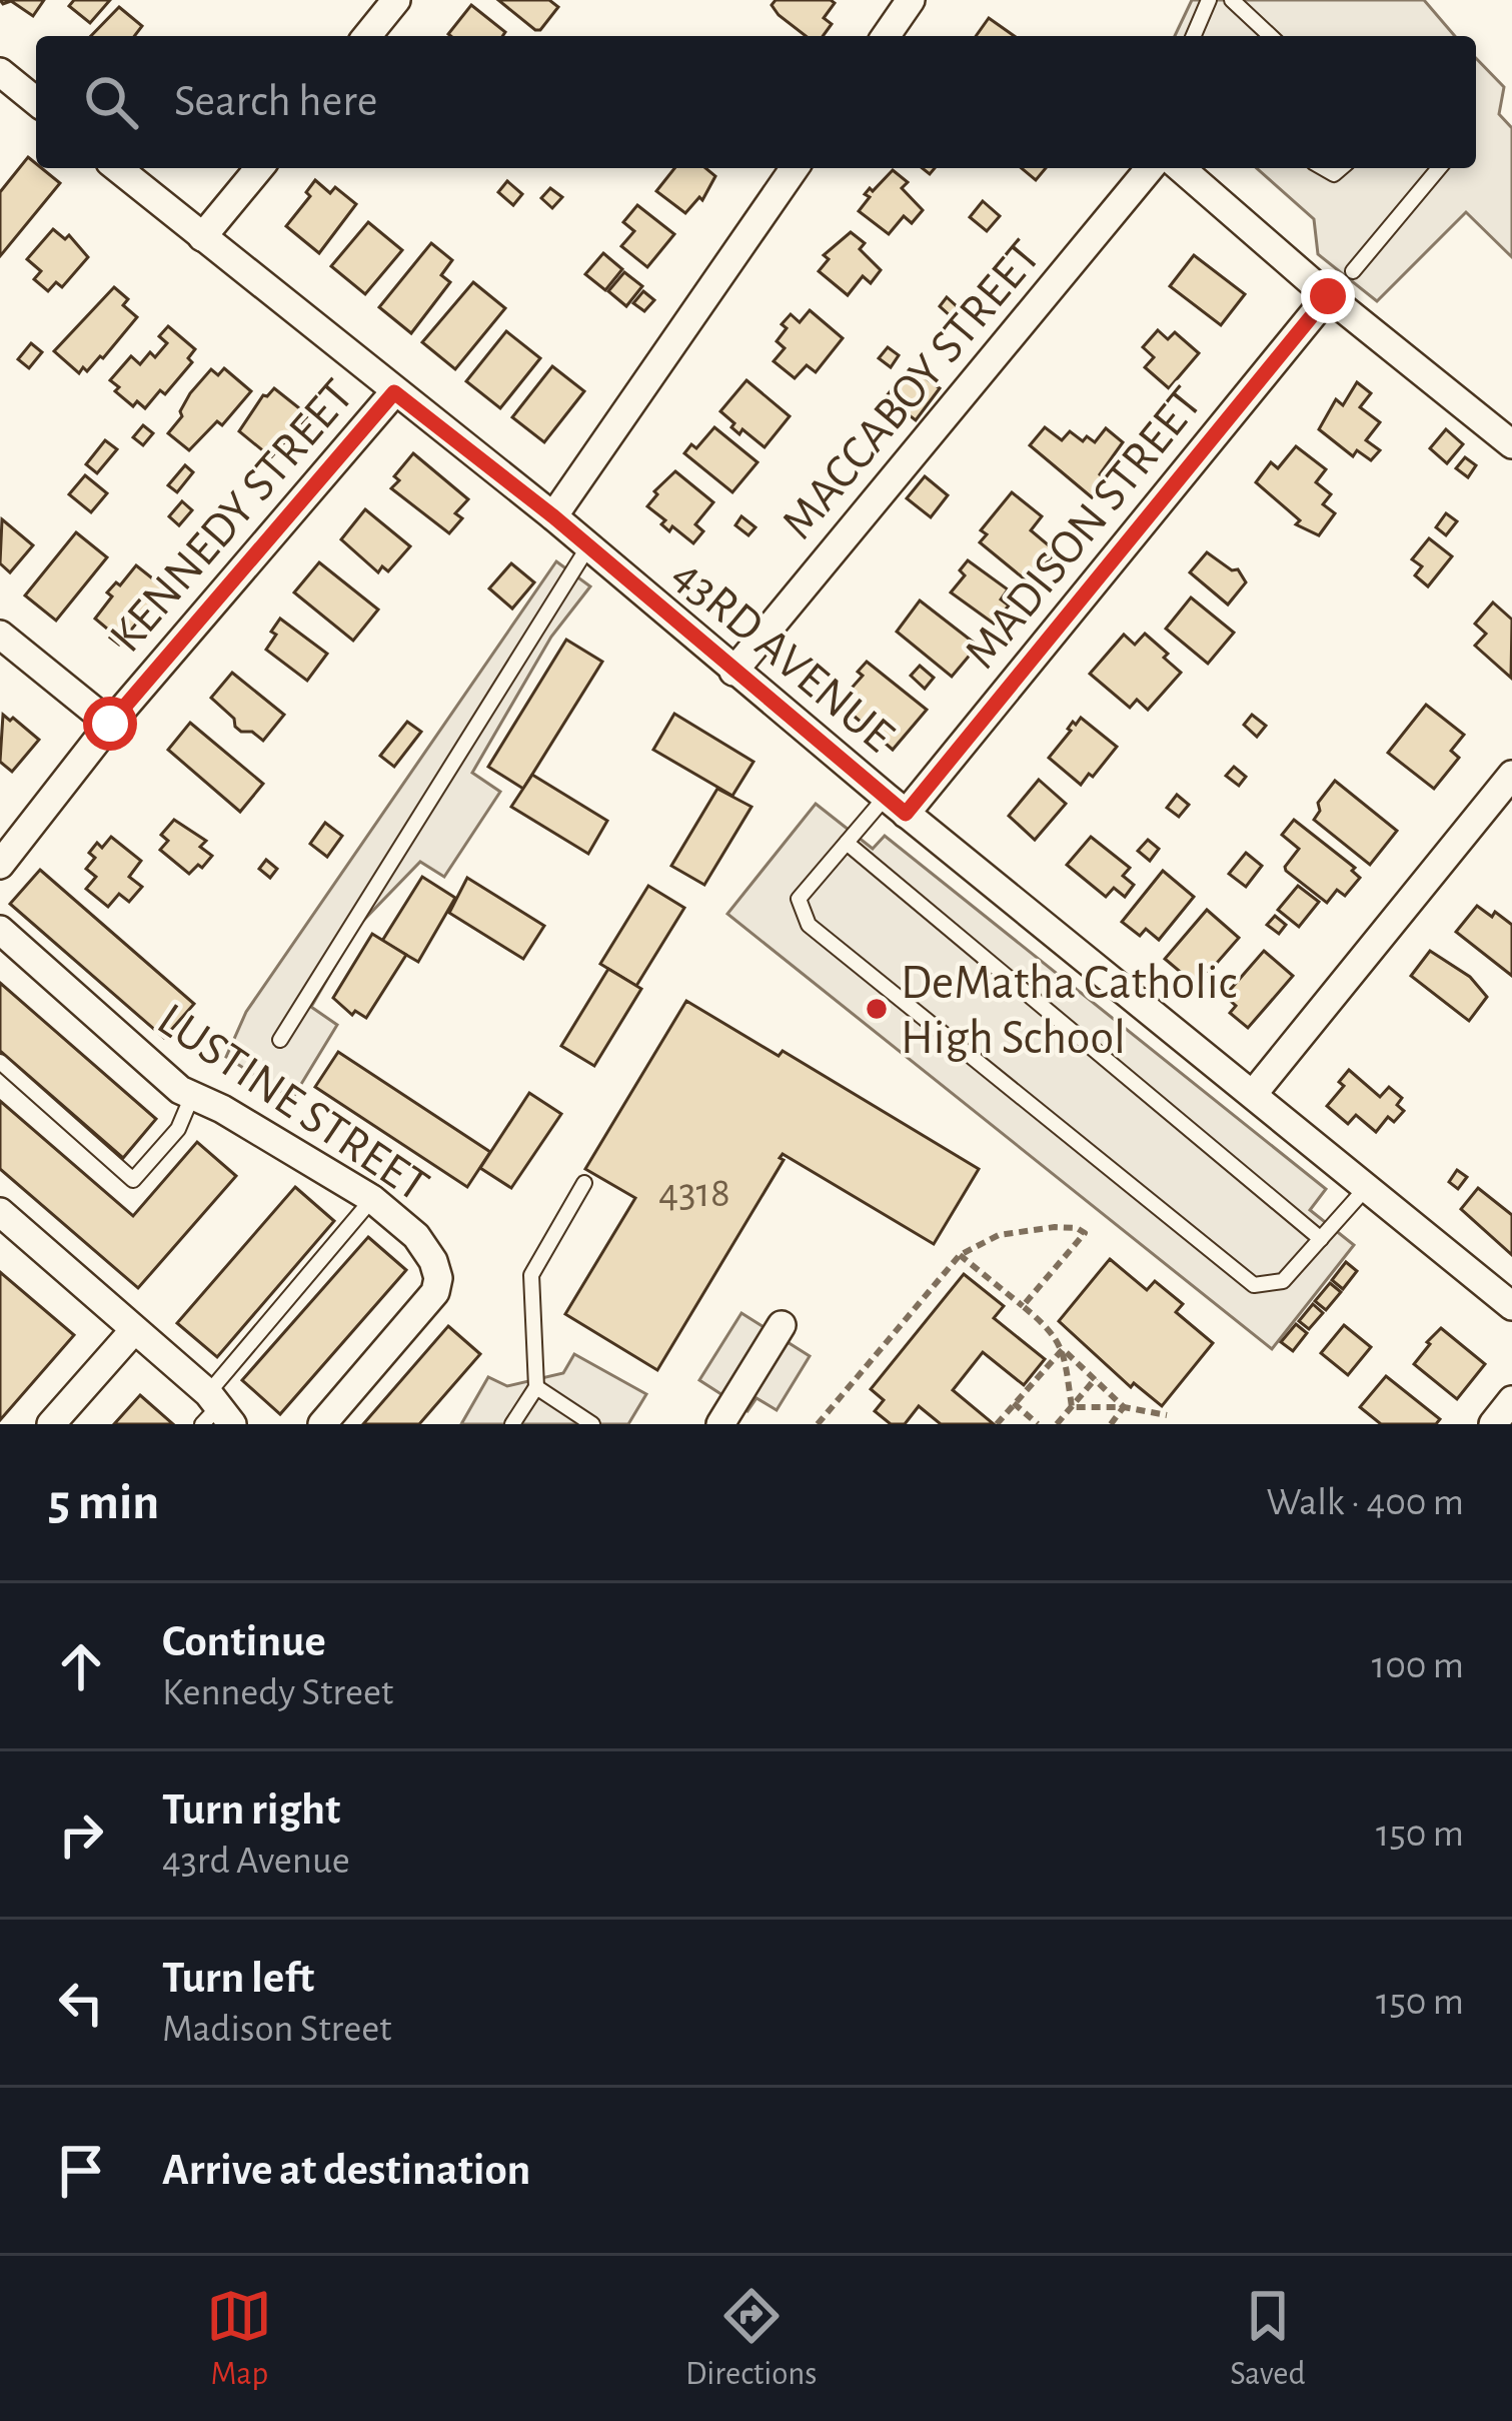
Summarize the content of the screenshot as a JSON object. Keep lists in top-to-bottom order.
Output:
{
  "streets": {
    "street": [
      "MACCABOY STREET",
      "KENNEDY STREET",
      "MADISON STREET",
      "43RD AVENUE",
      "LUSTINE STREET"
    ]
  },
  "crossings": [
    ["MACCABOY STREET", "43RD AVENUE"],
    ["KENNEDY STREET", "43RD AVENUE"],
    ["MADISON STREET", "43RD AVENUE"]
  ],
  "places": ["DeMatha Catholic High School"],
  "house_numbers": ["4318"],
  "page": {
    "search": "Search here",
    "heading": ["5 min", "Walk · 400 m"],
    "list": [
      ["Continue", "Kennedy Street", "100 m"],
      ["Turn right", "43rd Avenue", "150 m"],
      ["Turn left", "Madison Street", "150 m"],
      "Arrive at destination"
    ],
    "nav": ["Map", "Directions", "Saved"]
  }
}
